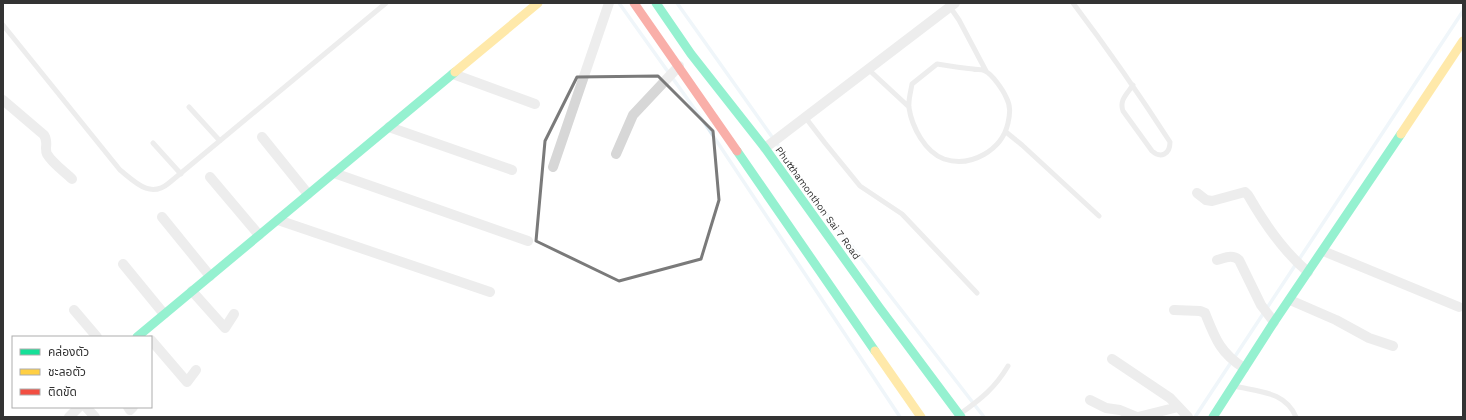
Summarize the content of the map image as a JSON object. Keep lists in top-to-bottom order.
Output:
{
  "streets": {
    "main road": ["Phutthamonthon Sai 7 Road"]
  },
  "legend": ["คล่องตัว", "ชะลอตัว", "ติดขัด"]
}
